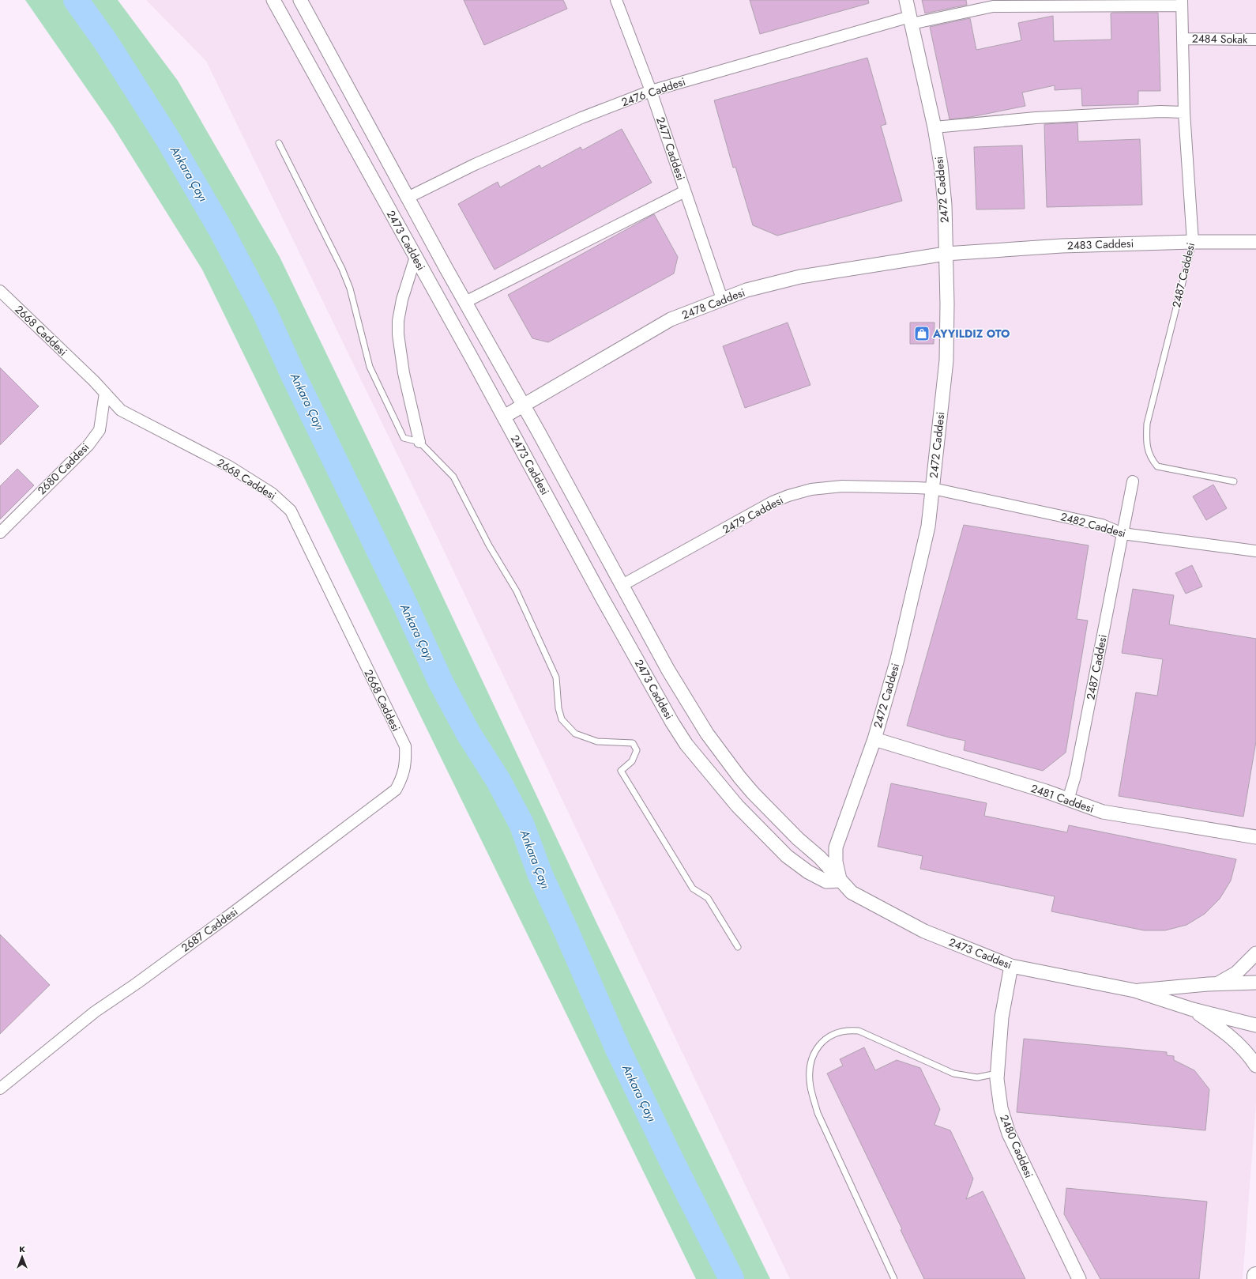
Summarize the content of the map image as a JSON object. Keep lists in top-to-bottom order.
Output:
{
  "streets": {
    "street": [
      "2484 Sokak",
      "2476 Caddesi",
      "2477 Caddesi",
      "2472 Caddesi",
      "2473 Caddesi",
      "2483 Caddesi",
      "2487 Caddesi",
      "2478 Caddesi",
      "2668 Caddesi",
      "2680 Caddesi",
      "2479 Caddesi",
      "2482 Caddesi",
      "2481 Caddesi",
      "2687 Caddesi",
      "2480 Caddesi"
    ]
  },
  "crossings": [
    ["2484 Sokak", "2487 Caddesi"],
    ["2476 Caddesi", "2477 Caddesi"],
    ["2476 Caddesi", "2472 Caddesi"],
    ["2476 Caddesi", "2473 Caddesi"],
    ["2476 Caddesi", "2487 Caddesi"],
    ["2477 Caddesi", "2478 Caddesi"],
    ["2472 Caddesi", "2473 Caddesi"],
    ["2472 Caddesi", "2483 Caddesi"],
    ["2472 Caddesi", "2478 Caddesi"],
    ["2472 Caddesi", "2479 Caddesi"],
    ["2472 Caddesi", "2482 Caddesi"],
    ["2472 Caddesi", "2481 Caddesi"],
    ["2473 Caddesi", "2478 Caddesi"],
    ["2473 Caddesi", "2479 Caddesi"],
    ["2473 Caddesi", "2480 Caddesi"],
    ["2483 Caddesi", "2487 Caddesi"],
    ["2483 Caddesi", "2478 Caddesi"],
    ["2487 Caddesi", "2482 Caddesi"],
    ["2487 Caddesi", "2481 Caddesi"],
    ["2668 Caddesi", "2680 Caddesi"],
    ["2668 Caddesi", "2687 Caddesi"],
    ["2479 Caddesi", "2482 Caddesi"]
  ],
  "water": ["Ankara Çayı"],
  "places": {
    "shop": ["AYYILDIZ OTO"]
  },
  "north": "top"
}
